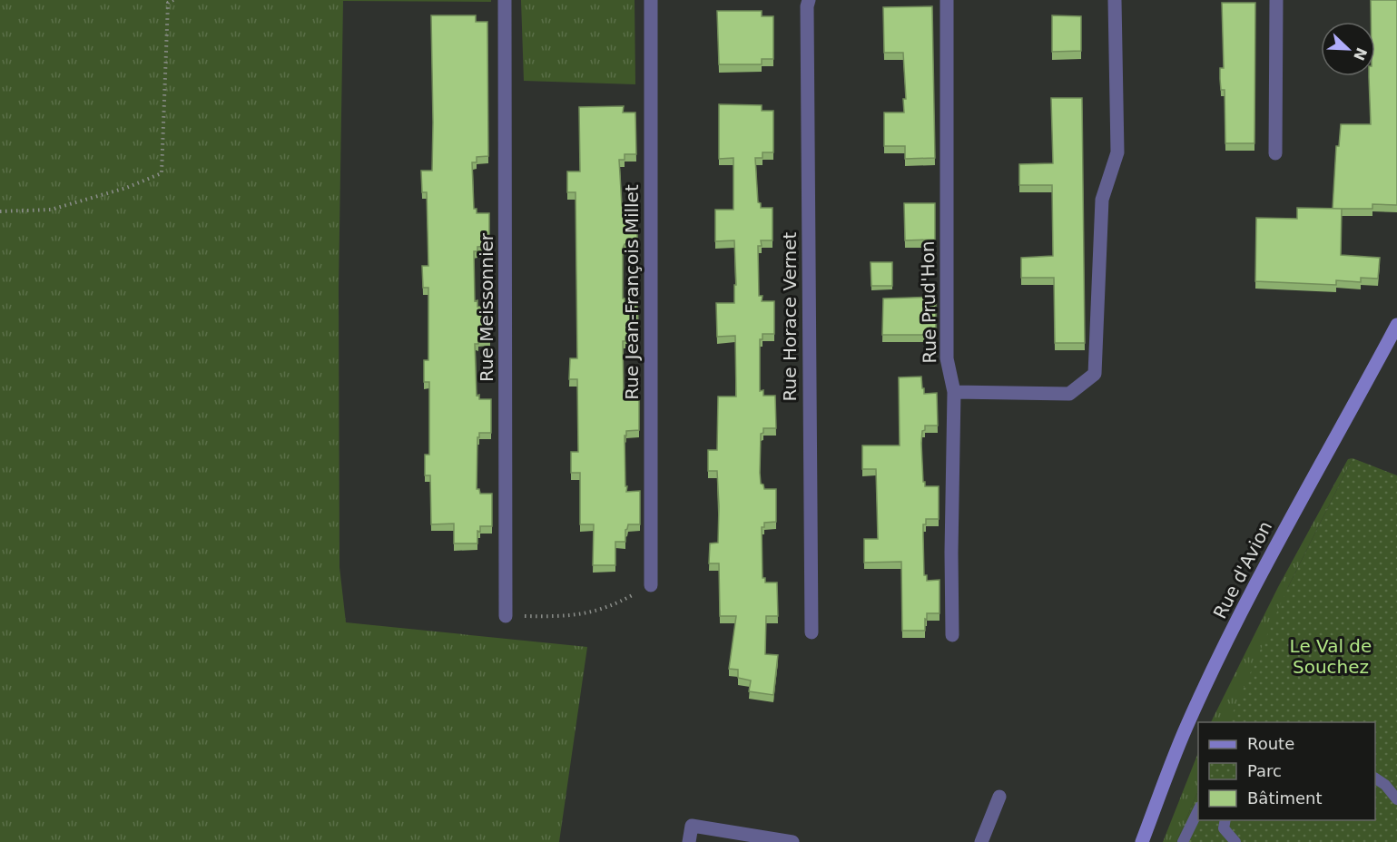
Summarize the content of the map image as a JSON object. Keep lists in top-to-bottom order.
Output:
{
  "streets": {
    "street": [
      "Rue Jean-François Millet",
      "Rue Prud'Hon",
      "Rue Meissonnier",
      "Rue Horace Vernet",
      "Rue d'Avion"
    ]
  },
  "parks": ["Le Val de Souchez"],
  "legend": ["Route", "Parc", "Bâtiment"],
  "north": "bottom right"
}
